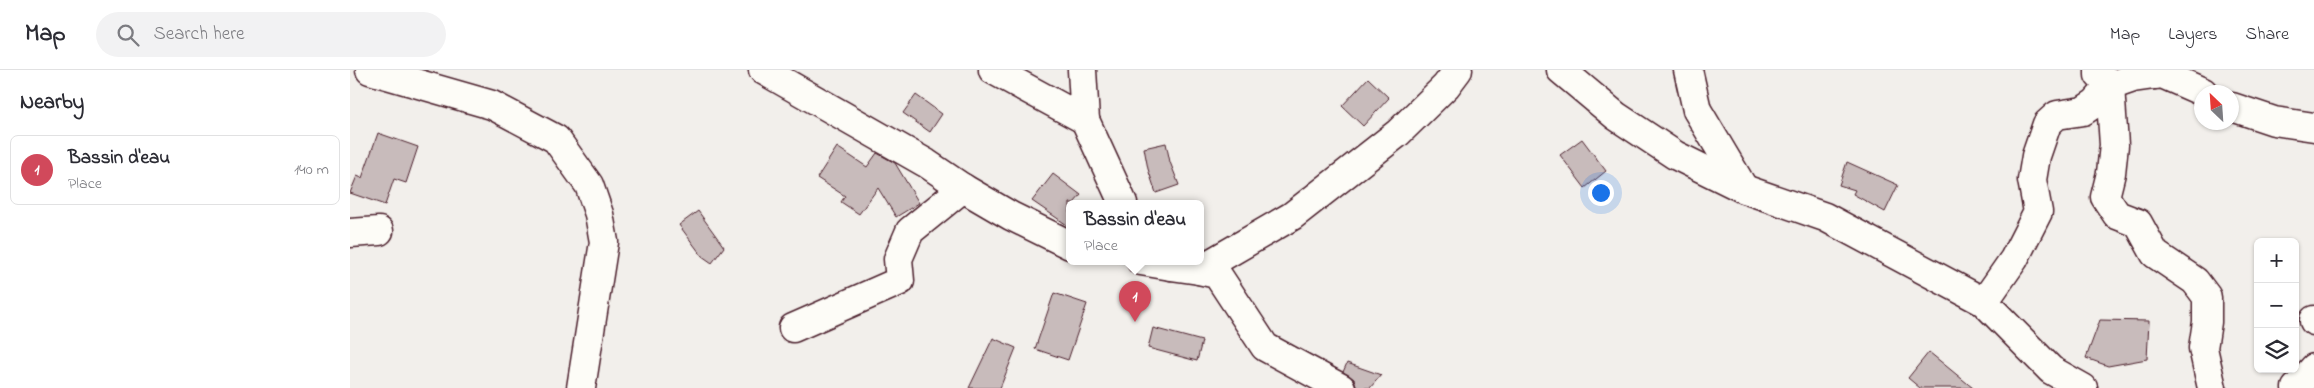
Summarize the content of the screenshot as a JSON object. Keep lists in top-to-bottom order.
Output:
{
  "north": "top left",
  "page": {
    "header": "Map",
    "search": "Search here",
    "nav": ["Map", "Layers", "Share"],
    "heading": "Nearby",
    "list": [
      {
        "mark": "1",
        "name": "Bassin d'eau",
        "note": "Place",
        "value": "140 m"
      }
    ],
    "popup": ["Bassin d'eau", "Place"],
    "map_buttons": ["+", "−"],
    "pins": "1"
  }
}
